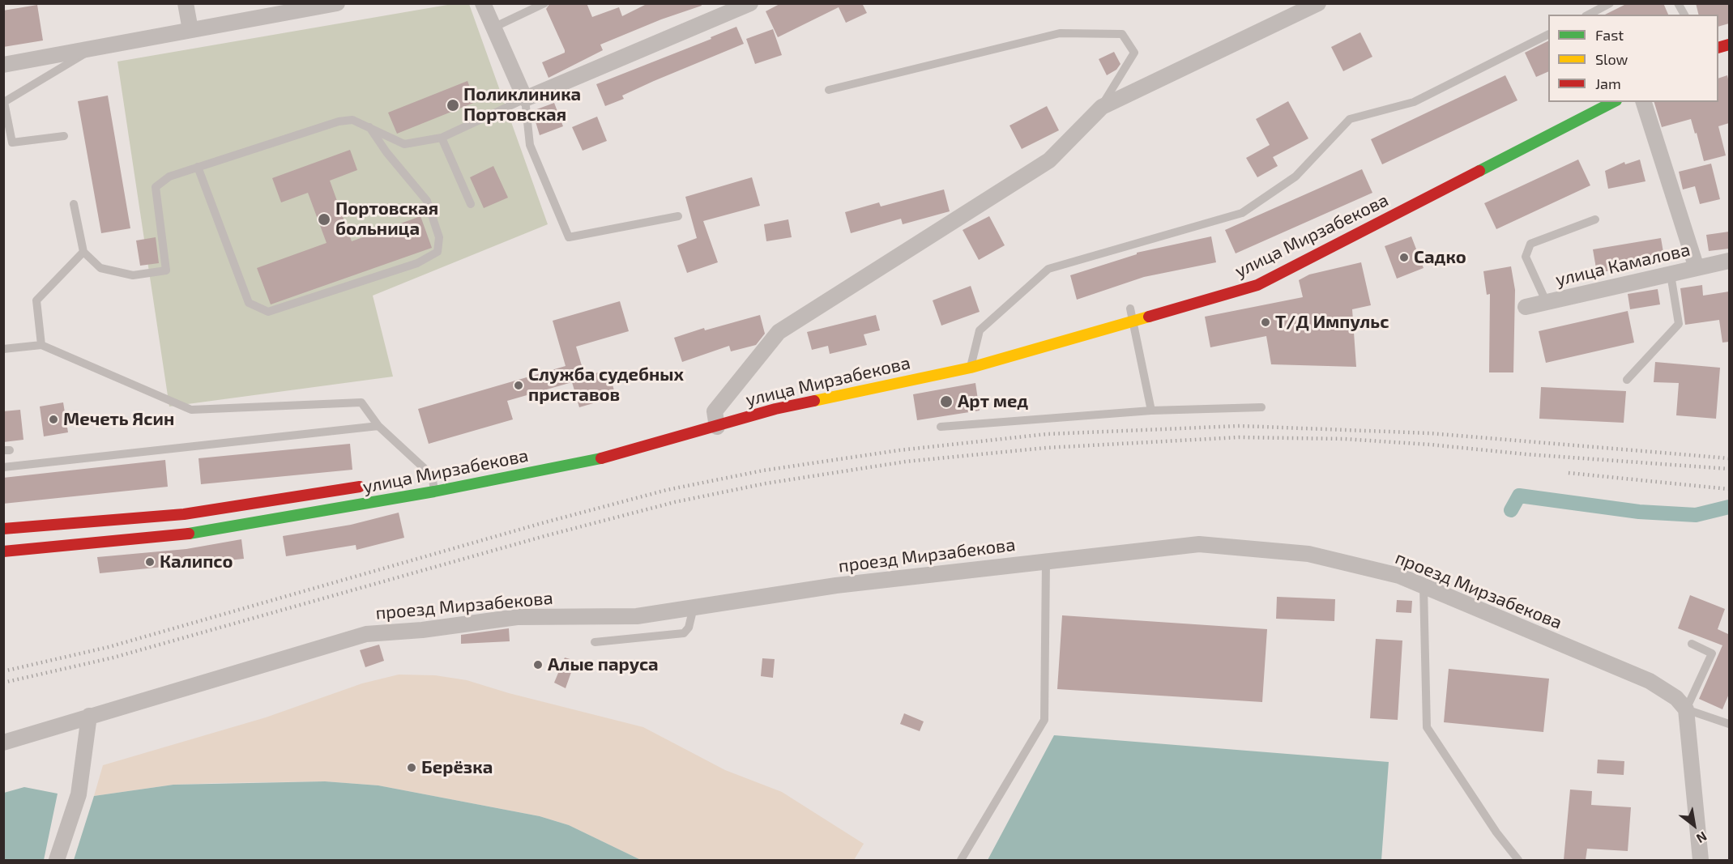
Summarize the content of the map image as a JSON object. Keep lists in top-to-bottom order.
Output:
{
  "streets": {
    "main road": ["улица Мирзабекова"],
    "street": ["улица Камалова", "проезд Мирзабекова"]
  },
  "places": [
    "Поликлиника Портовская",
    "Портовская больница",
    "Садко",
    "Т/Д Импульс",
    "Служба судебных приставов",
    "Арт мед",
    "Мечеть Ясин",
    "Калипсо",
    "Алые паруса",
    "Берёзка"
  ],
  "legend": ["Fast", "Slow", "Jam"],
  "north": "bottom right"
}
